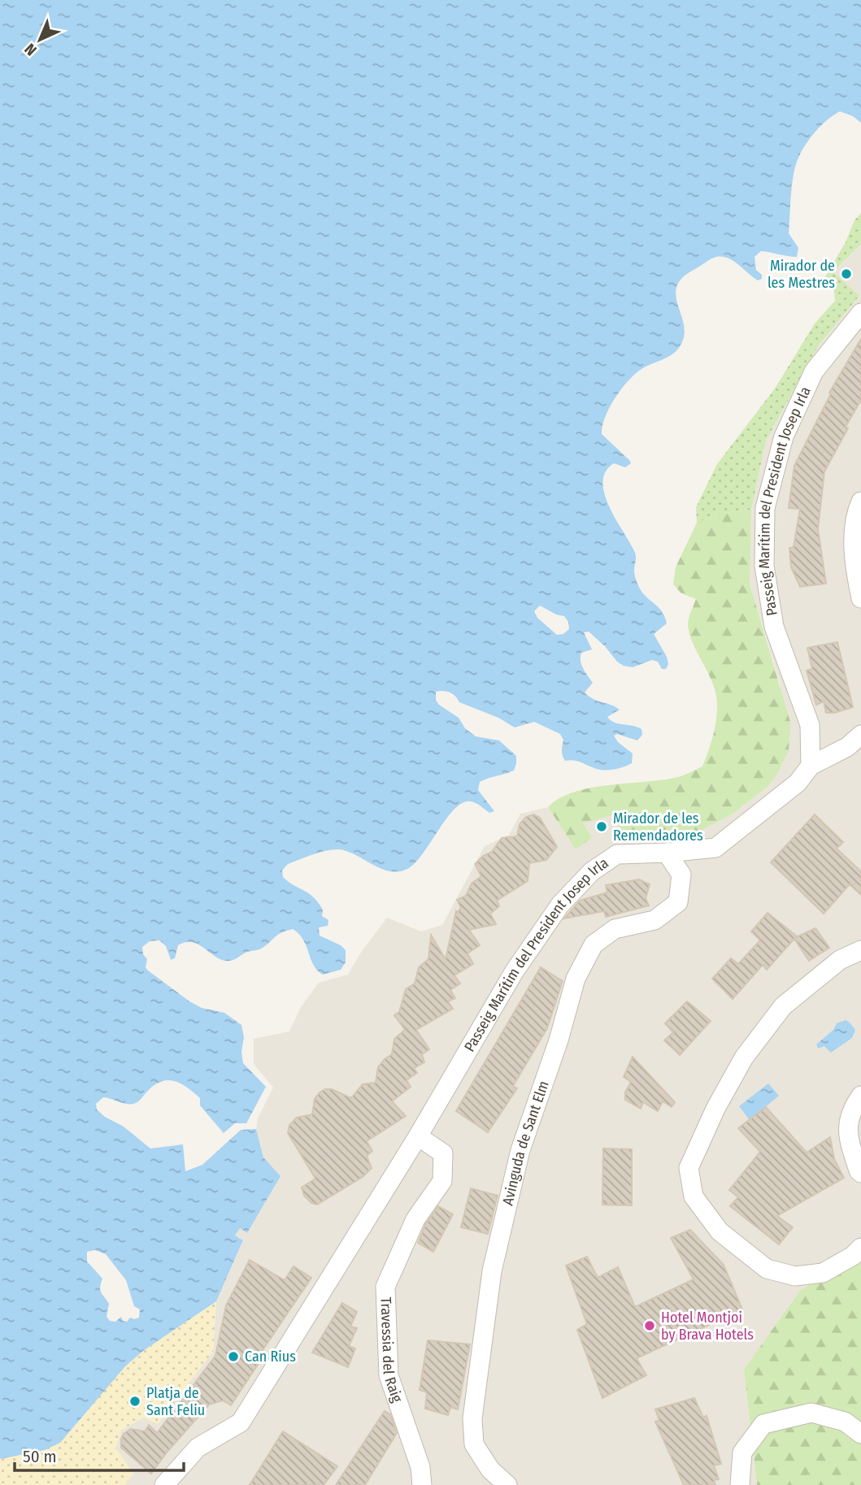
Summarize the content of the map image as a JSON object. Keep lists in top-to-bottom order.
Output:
{
  "streets": {
    "street": ["Passeig Marítim del President Josep Irla", "Avinguda de Sant Elm", "Travessia del Raig"]
  },
  "crossings": [
    ["Passeig Marítim del President Josep Irla", "Avinguda de Sant Elm"],
    ["Passeig Marítim del President Josep Irla", "Travessia del Raig"]
  ],
  "places": [
    "Mirador de les Mestres",
    "Mirador de les Remendadores",
    "Hotel Montjoi by Brava Hotels",
    "Can Rius",
    "Platja de Sant Feliu"
  ],
  "scale_bar": "50 m",
  "north": "bottom left"
}
